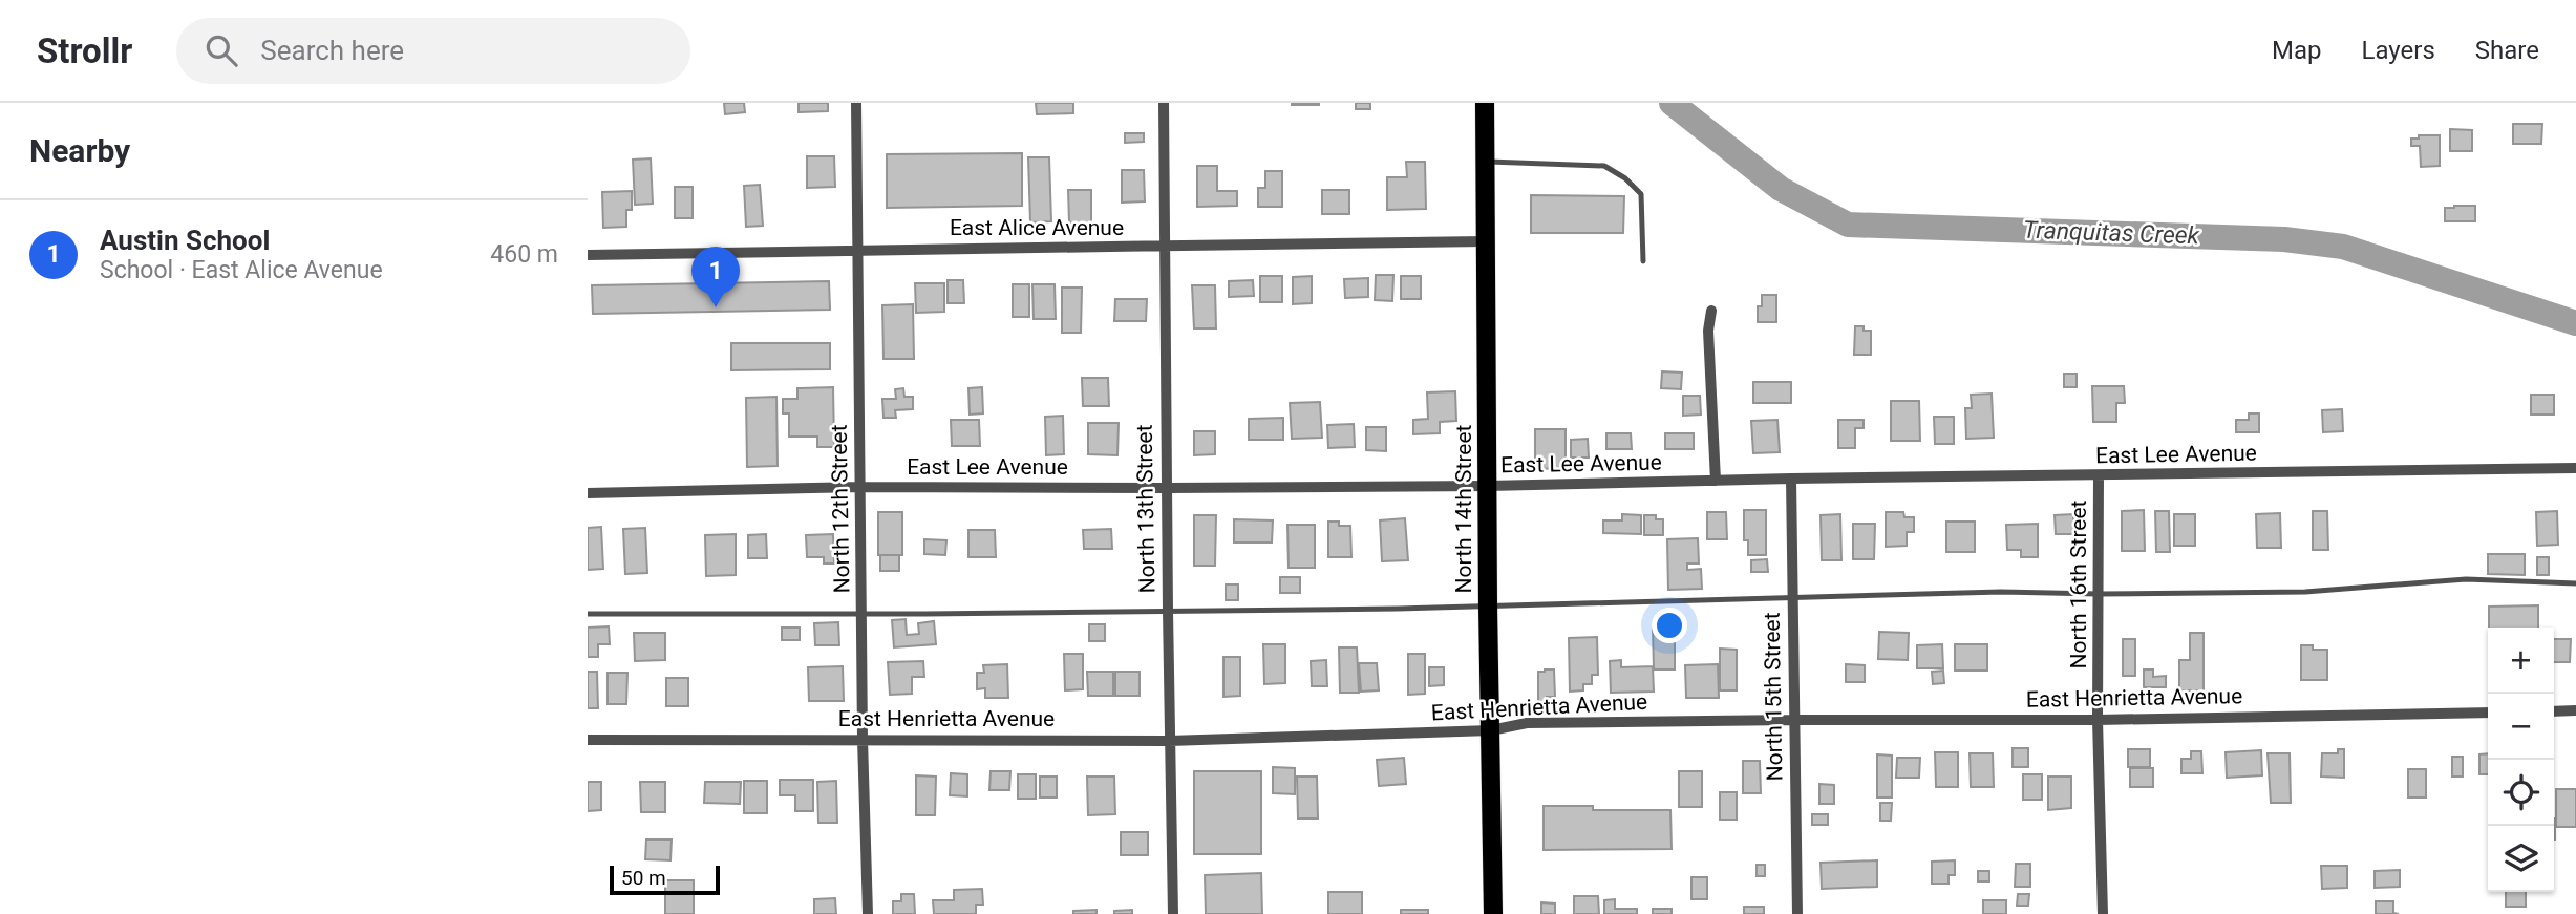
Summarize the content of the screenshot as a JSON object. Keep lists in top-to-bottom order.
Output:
{
  "streets": {
    "main road": ["North 14th Street"],
    "street": [
      "East Alice Avenue",
      "East Lee Avenue",
      "North 12th Street",
      "North 13th Street",
      "North 16th Street",
      "North 15th Street",
      "East Henrietta Avenue"
    ]
  },
  "crossings": [
    ["East Alice Avenue", "North 12th Street"],
    ["East Alice Avenue", "North 13th Street"],
    ["East Alice Avenue", "North 14th Street"],
    ["East Lee Avenue", "North 12th Street"],
    ["East Lee Avenue", "North 13th Street"],
    ["East Lee Avenue", "North 14th Street"],
    ["East Lee Avenue", "North 16th Street"],
    ["East Lee Avenue", "North 15th Street"],
    ["North 12th Street", "East Henrietta Avenue"],
    ["North 13th Street", "East Henrietta Avenue"],
    ["North 14th Street", "East Henrietta Avenue"],
    ["North 16th Street", "East Henrietta Avenue"],
    ["North 15th Street", "East Henrietta Avenue"]
  ],
  "water": ["Tranquitas Creek"],
  "scale_bar": "50 m",
  "page": {
    "header": "Strollr",
    "search": "Search here",
    "nav": ["Map", "Layers", "Share"],
    "heading": "Nearby",
    "list": [
      {
        "mark": "1",
        "name": "Austin School",
        "note": "School · East Alice Avenue",
        "value": "460 m"
      }
    ],
    "pins": "1",
    "map_buttons": ["+", "−"],
    "scale": "50 m"
  }
}
